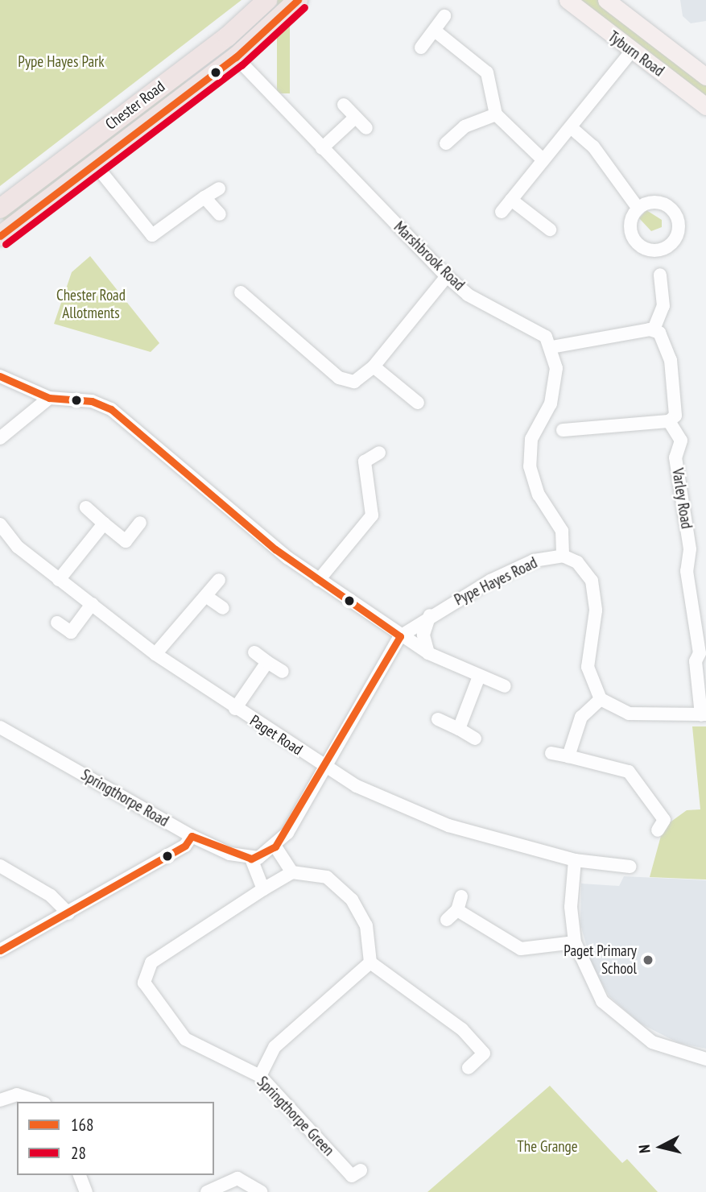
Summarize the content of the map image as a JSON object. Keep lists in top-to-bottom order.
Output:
{
  "streets": {
    "highway": ["Chester Road"],
    "main road": ["Tyburn Road"],
    "street": [
      "Marshbrook Road",
      "Varley Road",
      "Pype Hayes Road",
      "Paget Road",
      "Springthorpe Road",
      "Springthorpe Green"
    ]
  },
  "crossings": [
    ["Chester Road", "Marshbrook Road"]
  ],
  "parks": ["Pype Hayes Park", "Chester Road Allotments", "The Grange"],
  "places": ["Paget Primary School"],
  "lines": ["transit line 168", "transit line 28"],
  "legend": ["168", "28"],
  "north": "left"
}
